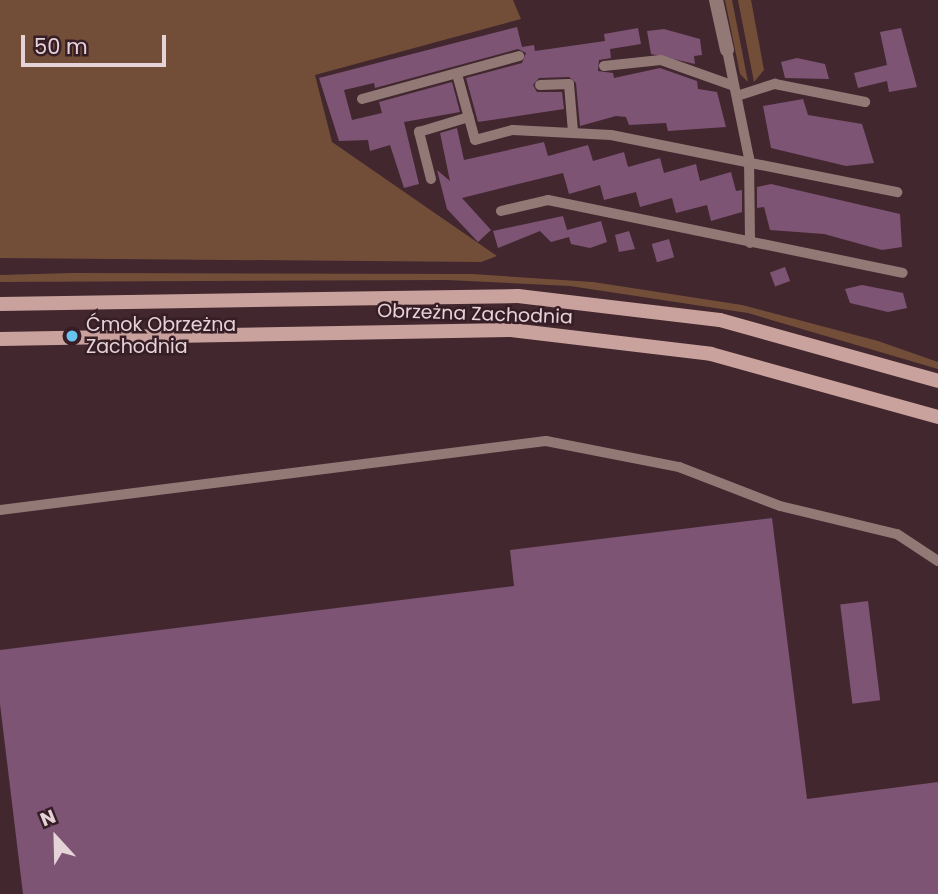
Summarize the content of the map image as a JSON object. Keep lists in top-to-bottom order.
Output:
{
  "streets": {
    "street": ["Obrzeżna Zachodnia"]
  },
  "places": ["Ćmok Obrzeżna Zachodnia"],
  "scale_bar": "50 m",
  "north": "top"
}
